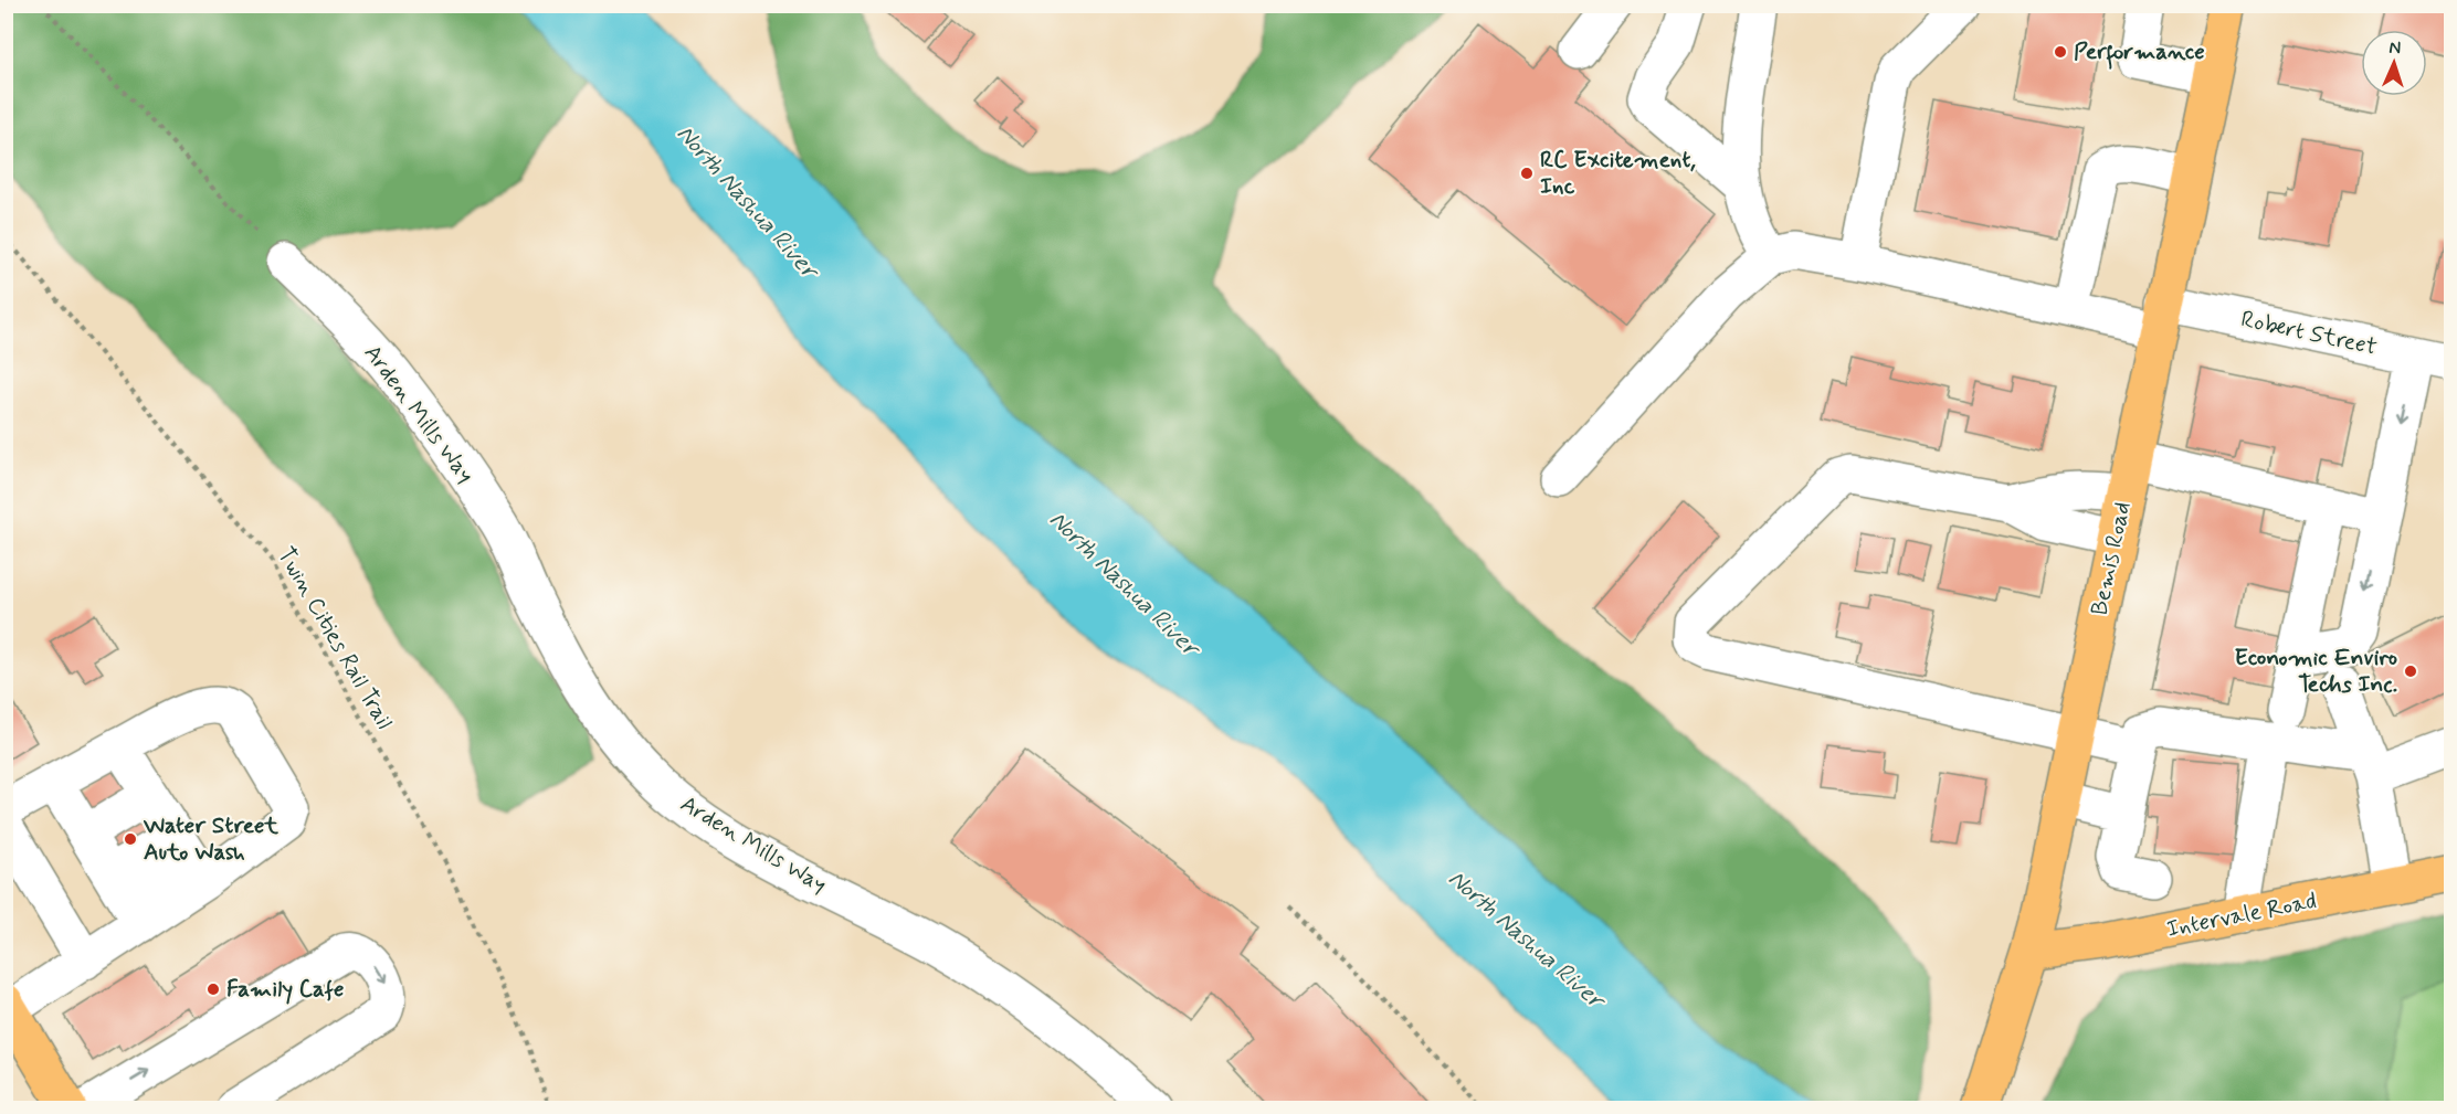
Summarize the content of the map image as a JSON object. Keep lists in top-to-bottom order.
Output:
{
  "streets": {
    "main road": ["Bemis Road", "Intervale Road"],
    "street": ["Robert Street", "Arden Mills Way"],
    "path": ["Twin Cities Rail Trail"]
  },
  "crossings": [
    ["Robert Street", "Bemis Road"],
    ["Bemis Road", "Intervale Road"]
  ],
  "water": ["North Nashua River"],
  "places": [
    "Performance",
    "RC Excitement, Inc",
    "Economic Enviro Techs Inc.",
    "Water Street Auto Wash",
    "Family Cafe"
  ],
  "north": "top"
}
